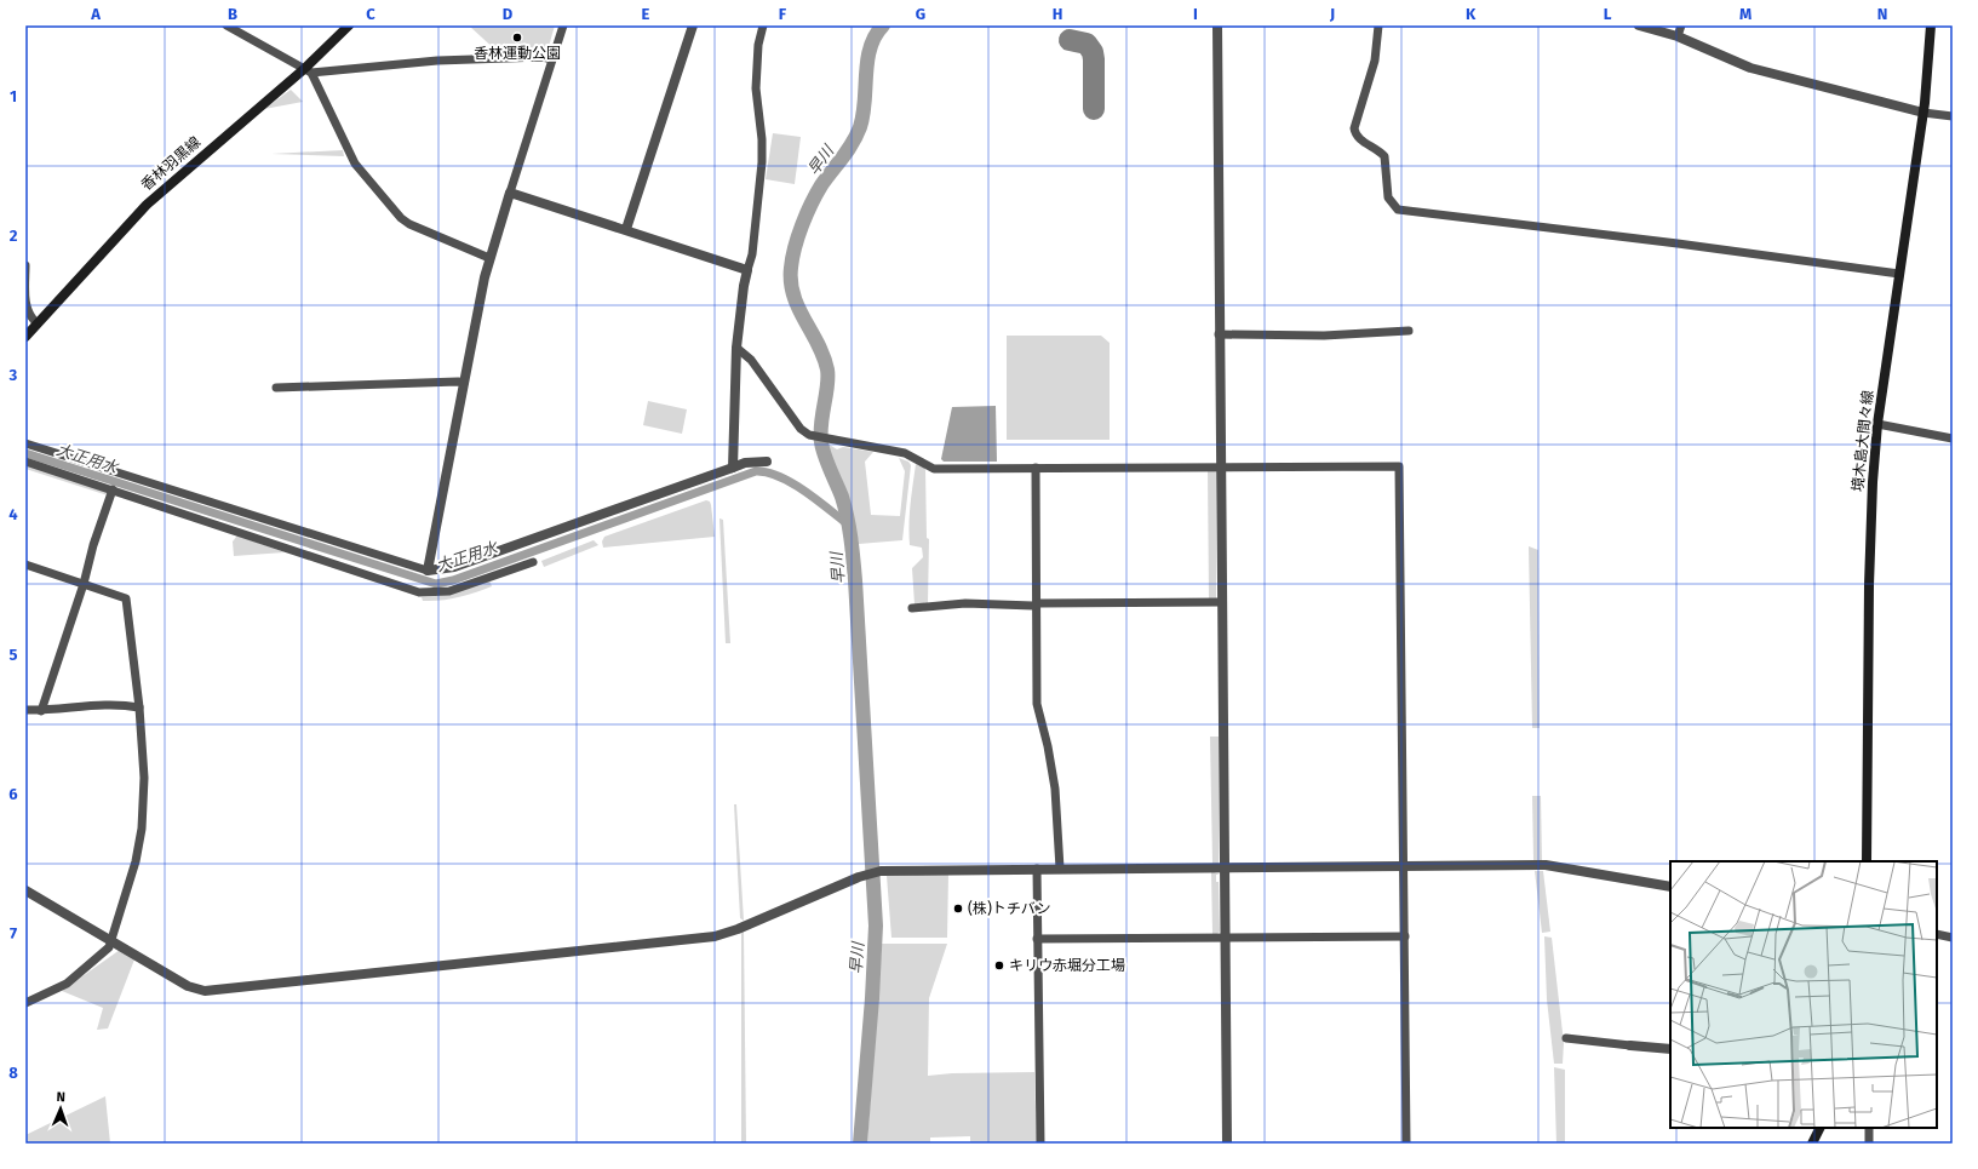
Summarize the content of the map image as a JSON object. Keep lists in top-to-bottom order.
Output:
{
  "streets": {
    "main road": ["香林羽黒線", "境木島大間々線"]
  },
  "water": ["早川", "大正用水"],
  "places": ["香林運動公園", "(株)トチバン", "キリウ赤堀分工場"],
  "north": "top",
  "grid": {
    "columns": [
      "A",
      "B",
      "C",
      "D",
      "E",
      "F",
      "G",
      "H",
      "I",
      "J",
      "K",
      "L",
      "M",
      "N"
    ],
    "rows": [
      "1",
      "2",
      "3",
      "4",
      "5",
      "6",
      "7",
      "8"
    ]
  }
}
